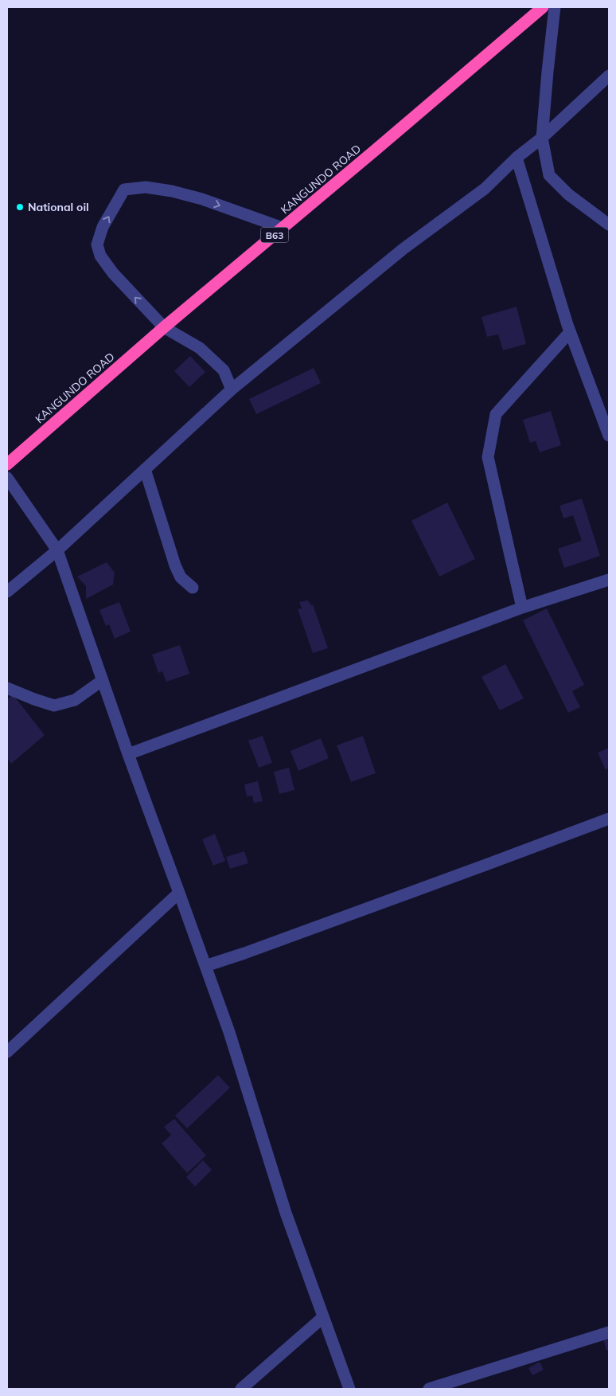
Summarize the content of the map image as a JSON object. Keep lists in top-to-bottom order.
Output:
{
  "streets": {
    "highway": ["KANGUNDO ROAD", "B63"]
  },
  "places": ["National oil"]
}
